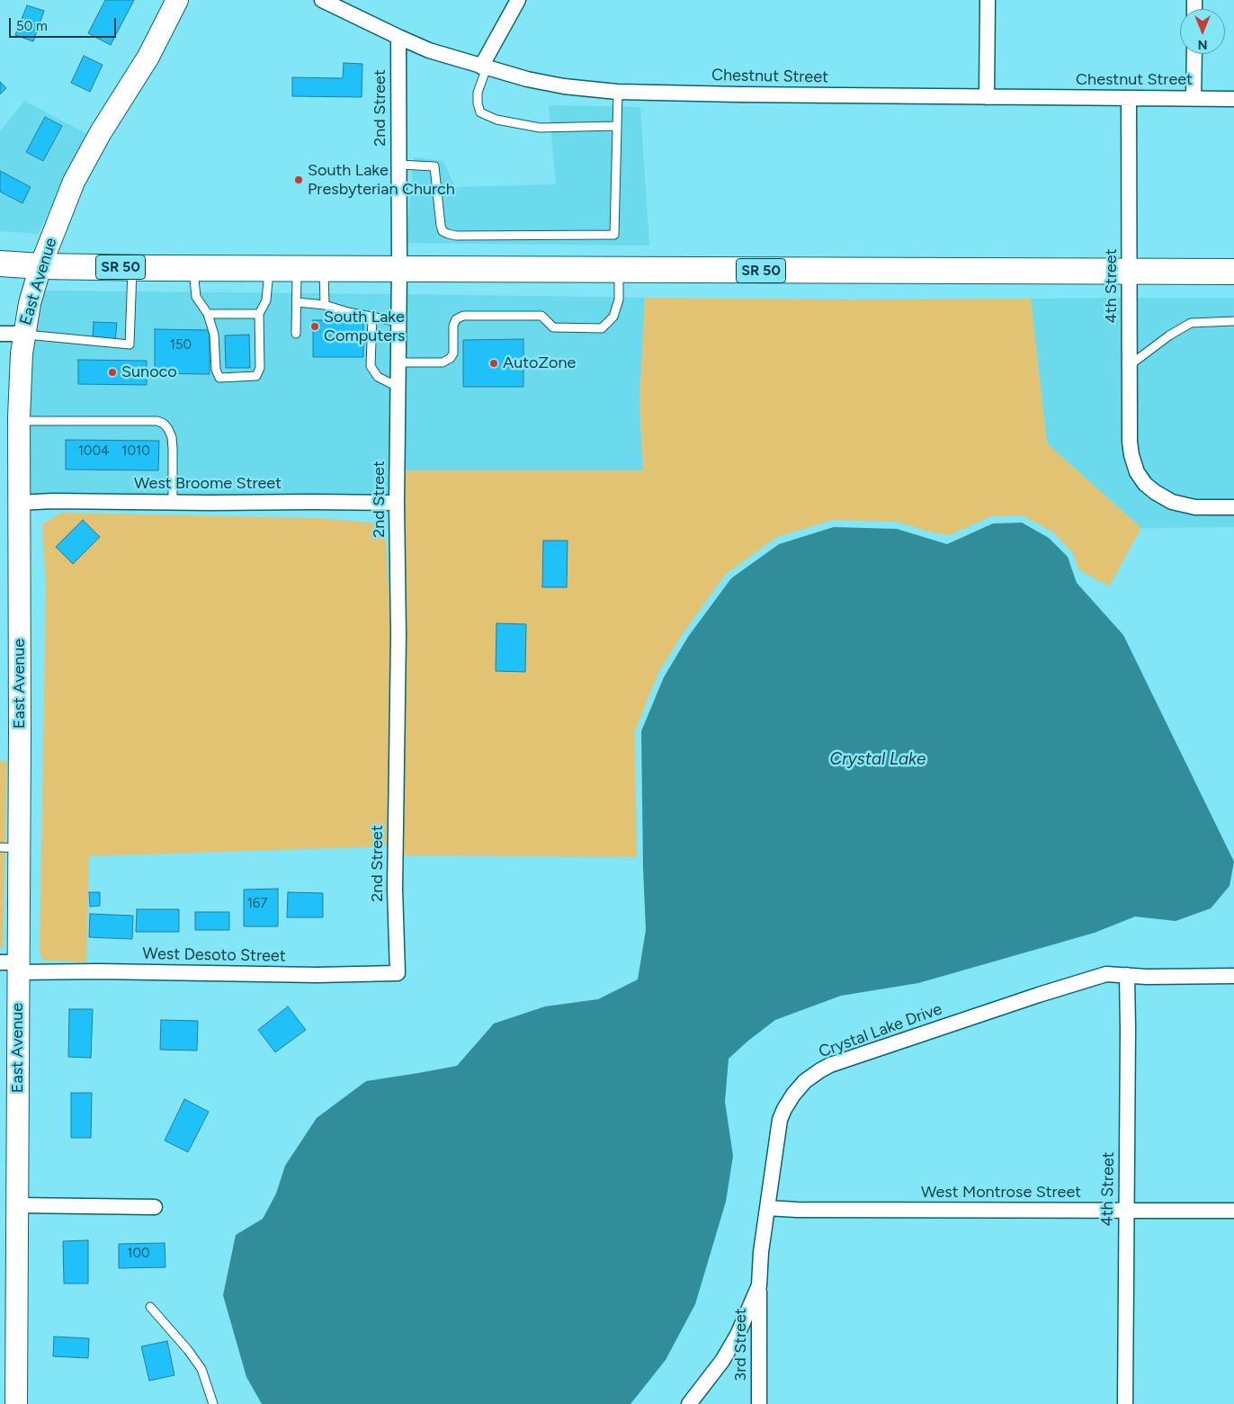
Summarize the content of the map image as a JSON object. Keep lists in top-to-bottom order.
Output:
{
  "streets": {
    "highway": ["SR 50"],
    "street": [
      "Chestnut Street",
      "2nd Street",
      "East Avenue",
      "4th Street",
      "West Broome Street",
      "West Desoto Street",
      "Crystal Lake Drive",
      "West Montrose Street",
      "3rd Street"
    ]
  },
  "crossings": [
    ["Chestnut Street", "2nd Street"],
    ["Chestnut Street", "4th Street"],
    ["2nd Street", "SR 50"],
    ["2nd Street", "West Broome Street"],
    ["2nd Street", "West Desoto Street"],
    ["SR 50", "East Avenue"],
    ["SR 50", "4th Street"],
    ["East Avenue", "West Broome Street"],
    ["East Avenue", "West Desoto Street"],
    ["4th Street", "Crystal Lake Drive"],
    ["4th Street", "West Montrose Street"],
    ["Crystal Lake Drive", "West Montrose Street"],
    ["Crystal Lake Drive", "3rd Street"]
  ],
  "water": ["Crystal Lake"],
  "places": [
    "South Lake Presbyterian Church",
    "South Lake Computers",
    "AutoZone",
    "Sunoco"
  ],
  "house_numbers": [
    "150",
    "1004",
    "1010",
    "167",
    "100"
  ],
  "scale_bar": "50 m",
  "north": "bottom"
}
